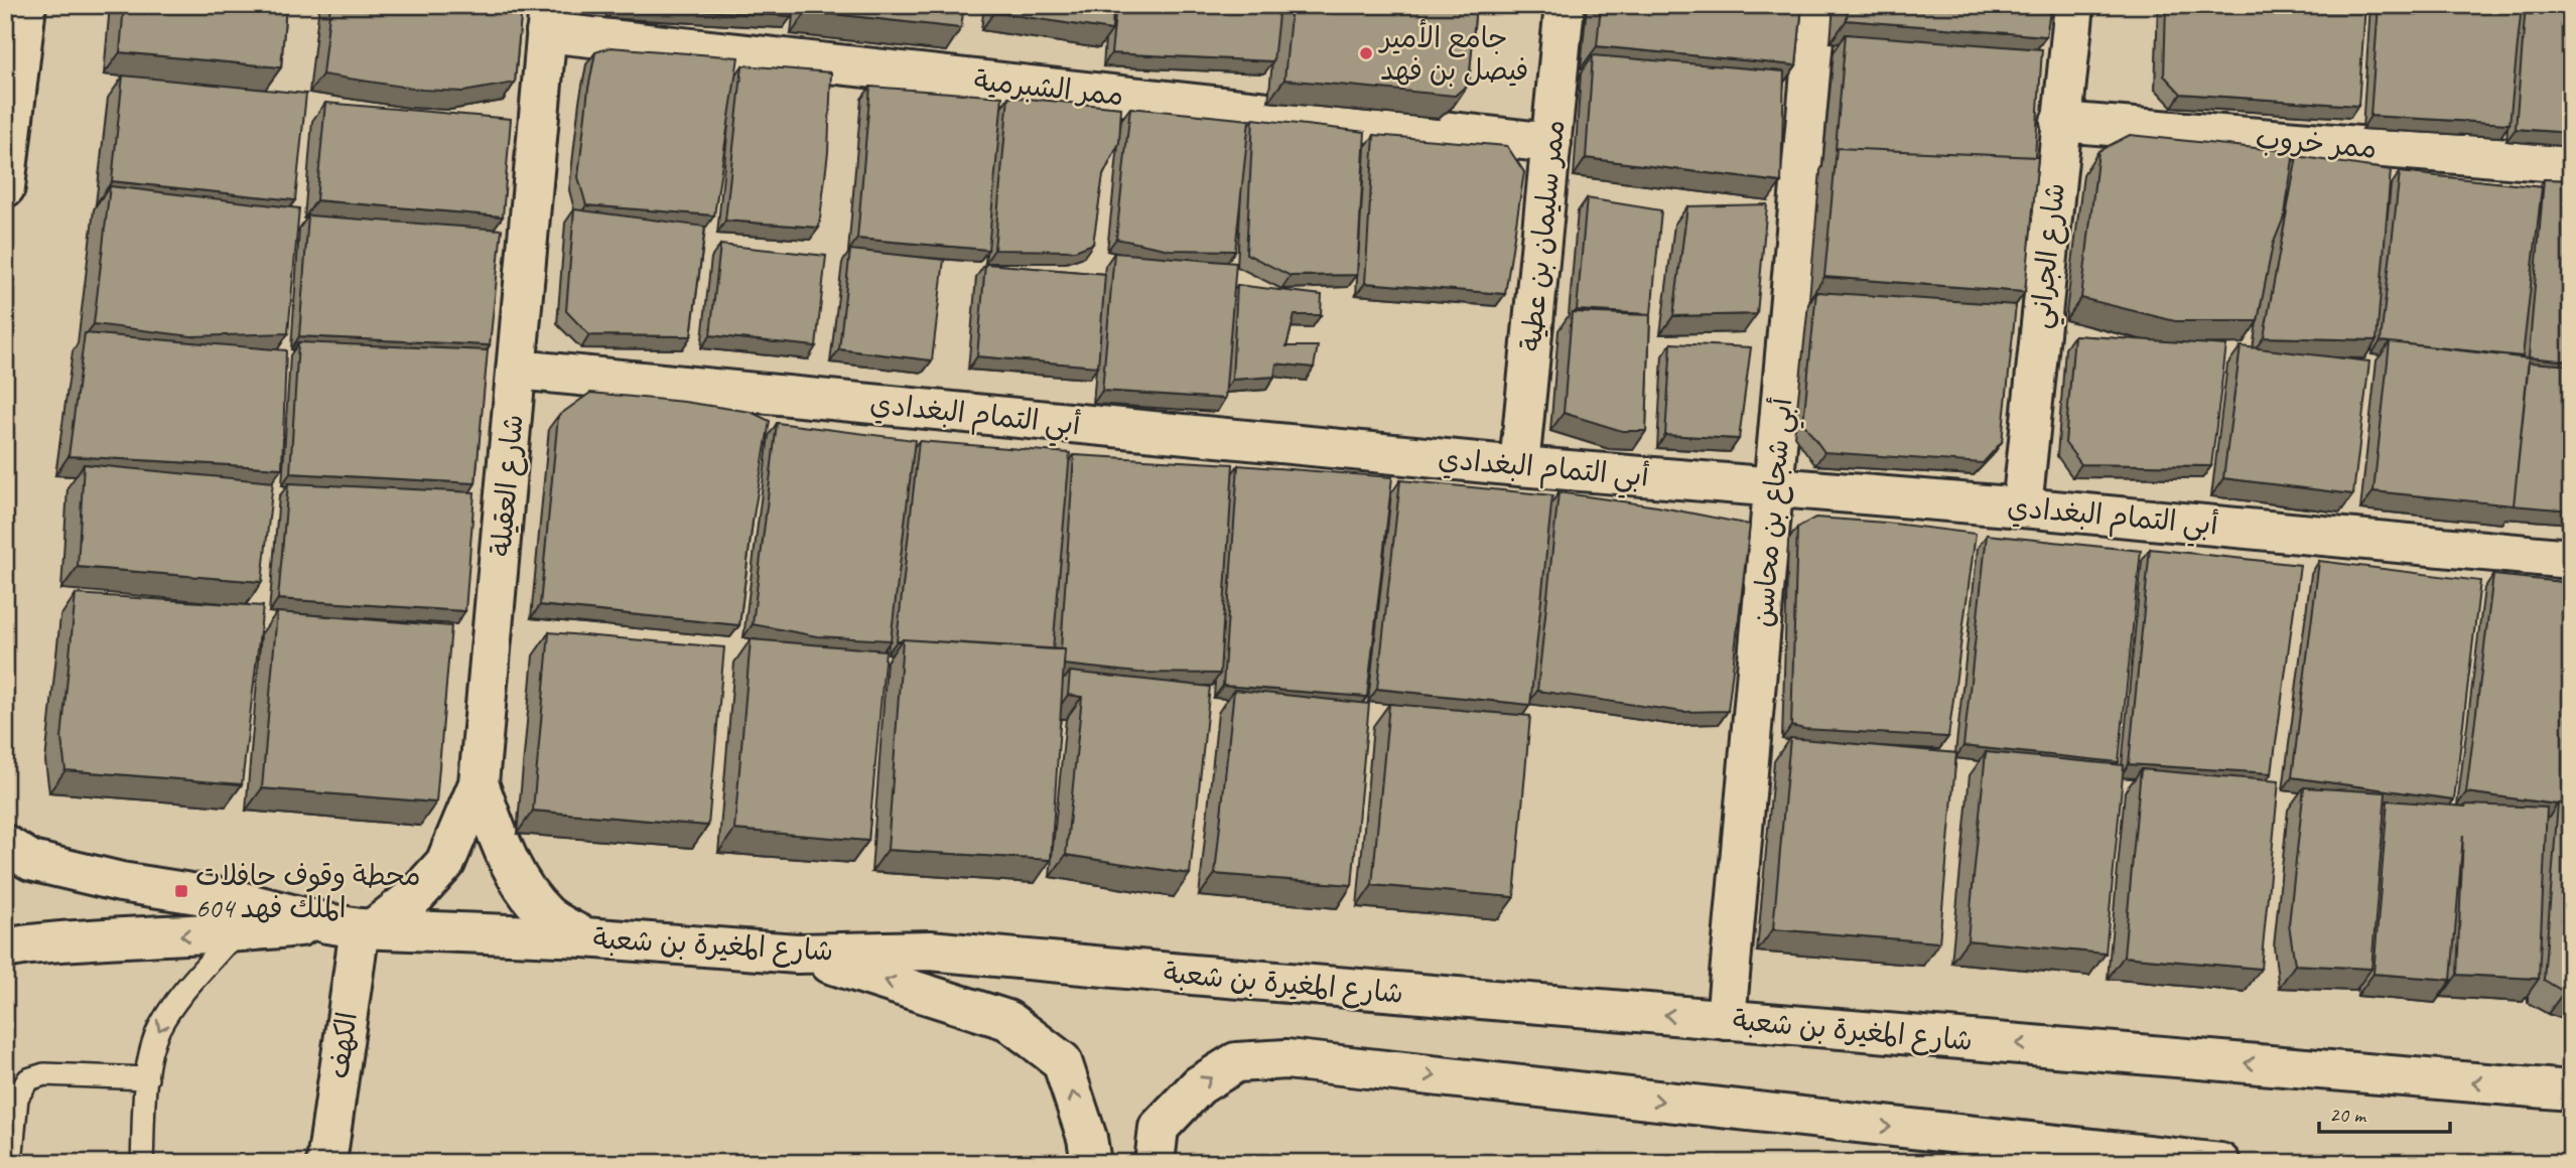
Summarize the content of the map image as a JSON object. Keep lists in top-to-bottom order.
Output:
{
  "streets": {
    "street": [
      "ممر الشبرمية",
      "ممر خروب",
      "ممر سليمان بن عطية",
      "شارع الجراني",
      "أبي التمام البغدادي",
      "شارع العقيلة",
      "أبي شجاع بن محاسن",
      "شارع المغيرة بن شعبة",
      "الكهف"
    ]
  },
  "crossings": [
    ["ممر الشبرمية", "ممر سليمان بن عطية"],
    ["ممر الشبرمية", "شارع العقيلة"],
    ["ممر خروب", "شارع الجراني"],
    ["ممر سليمان بن عطية", "أبي التمام البغدادي"],
    ["شارع الجراني", "أبي التمام البغدادي"],
    ["أبي التمام البغدادي", "شارع العقيلة"],
    ["أبي التمام البغدادي", "أبي شجاع بن محاسن"],
    ["شارع العقيلة", "شارع المغيرة بن شعبة"],
    ["شارع العقيلة", "الكهف"],
    ["أبي شجاع بن محاسن", "شارع المغيرة بن شعبة"],
    ["شارع المغيرة بن شعبة", "الكهف"]
  ],
  "places": {
    "other": ["جامع الأمير فيصل بن فهد"],
    "transit": ["محطة وقوف حافلات الملك فهد 604"]
  },
  "scale_bar": "20 m"
}
